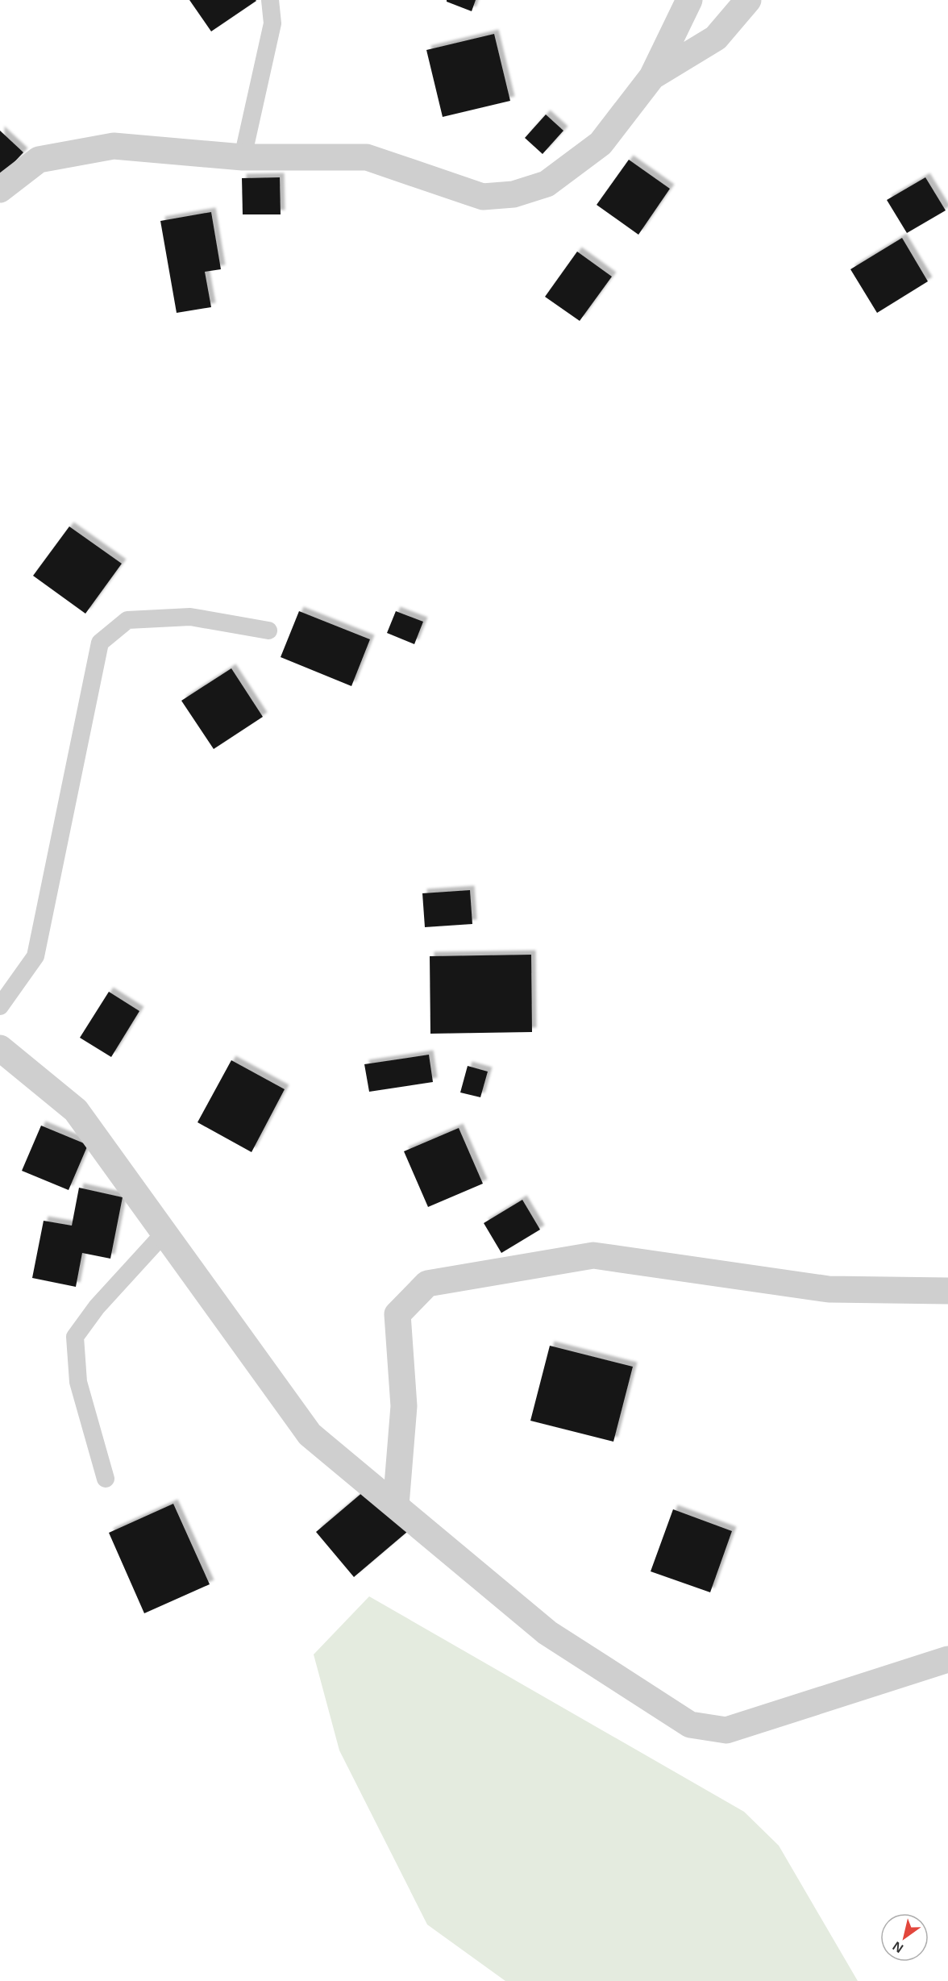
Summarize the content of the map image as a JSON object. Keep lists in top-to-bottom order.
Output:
{
  "north": "bottom left"
}
